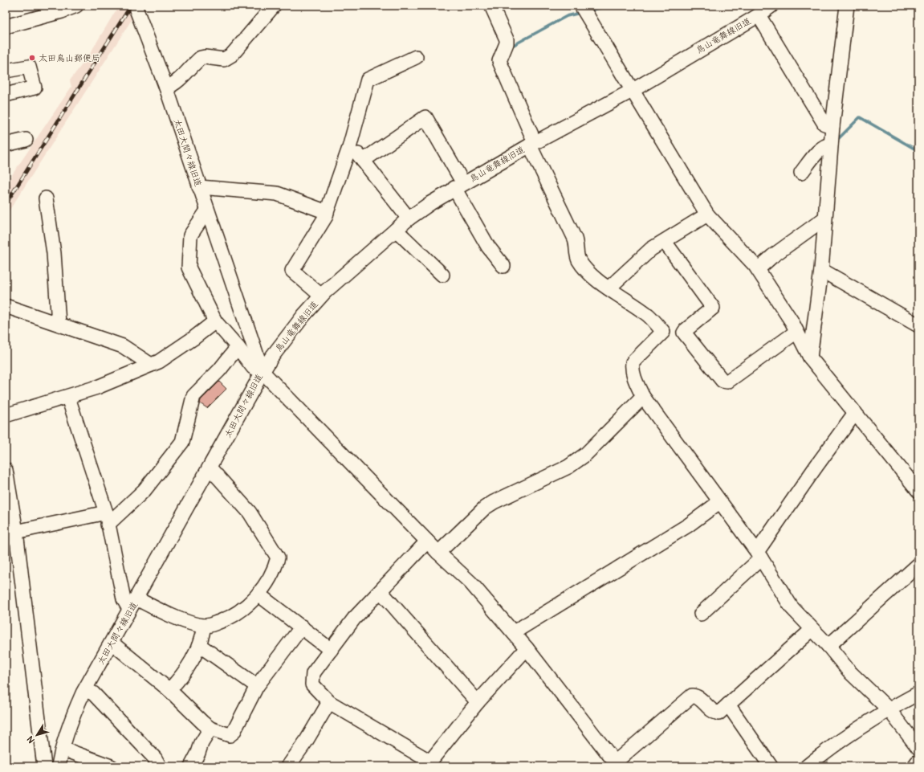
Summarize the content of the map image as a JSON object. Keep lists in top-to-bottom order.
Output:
{
  "streets": {
    "street": ["鳥山竜舞線旧道", "太田大間々線旧道"]
  },
  "crossings": [
    ["鳥山竜舞線旧道", "太田大間々線旧道"]
  ],
  "places": ["太田鳥山郵便局"],
  "north": "bottom left"
}
